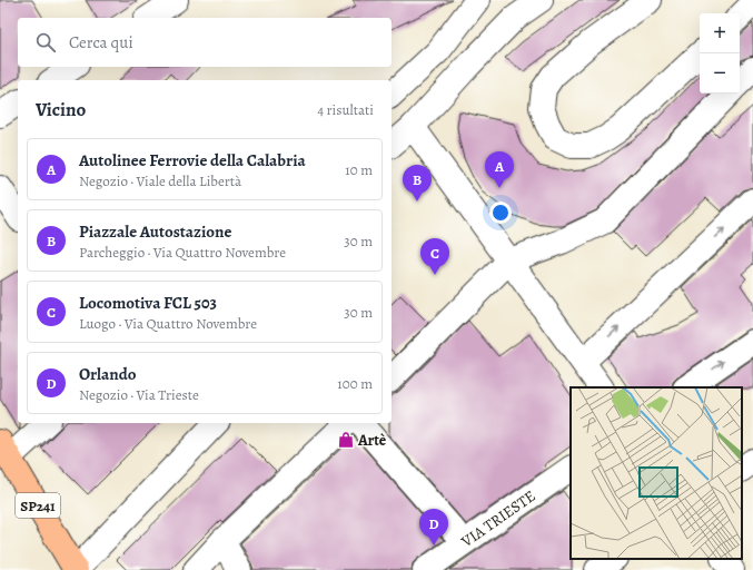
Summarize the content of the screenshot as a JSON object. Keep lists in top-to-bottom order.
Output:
{
  "streets": {
    "main road": ["SP241"],
    "street": ["VIA TRIESTE"]
  },
  "places": {
    "shop": ["Artè"]
  },
  "page": {
    "map_buttons": ["+", "−"],
    "search": "Cerca qui",
    "heading": ["Vicino", "4 risultati"],
    "list": [
      {
        "mark": "A",
        "name": "Autolinee Ferrovie della Calabria",
        "note": "Negozio · Viale della Libertà",
        "value": "10 m"
      },
      {
        "mark": "B",
        "name": "Piazzale Autostazione",
        "note": "Parcheggio · Via Quattro Novembre",
        "value": "30 m"
      },
      {
        "mark": "C",
        "name": "Locomotiva FCL 503",
        "note": "Luogo · Via Quattro Novembre",
        "value": "30 m"
      },
      {
        "mark": "D",
        "name": "Orlando",
        "note": "Negozio · Via Trieste",
        "value": "100 m"
      }
    ],
    "pins": [
      "A",
      "B",
      "C",
      "D"
    ]
  }
}
